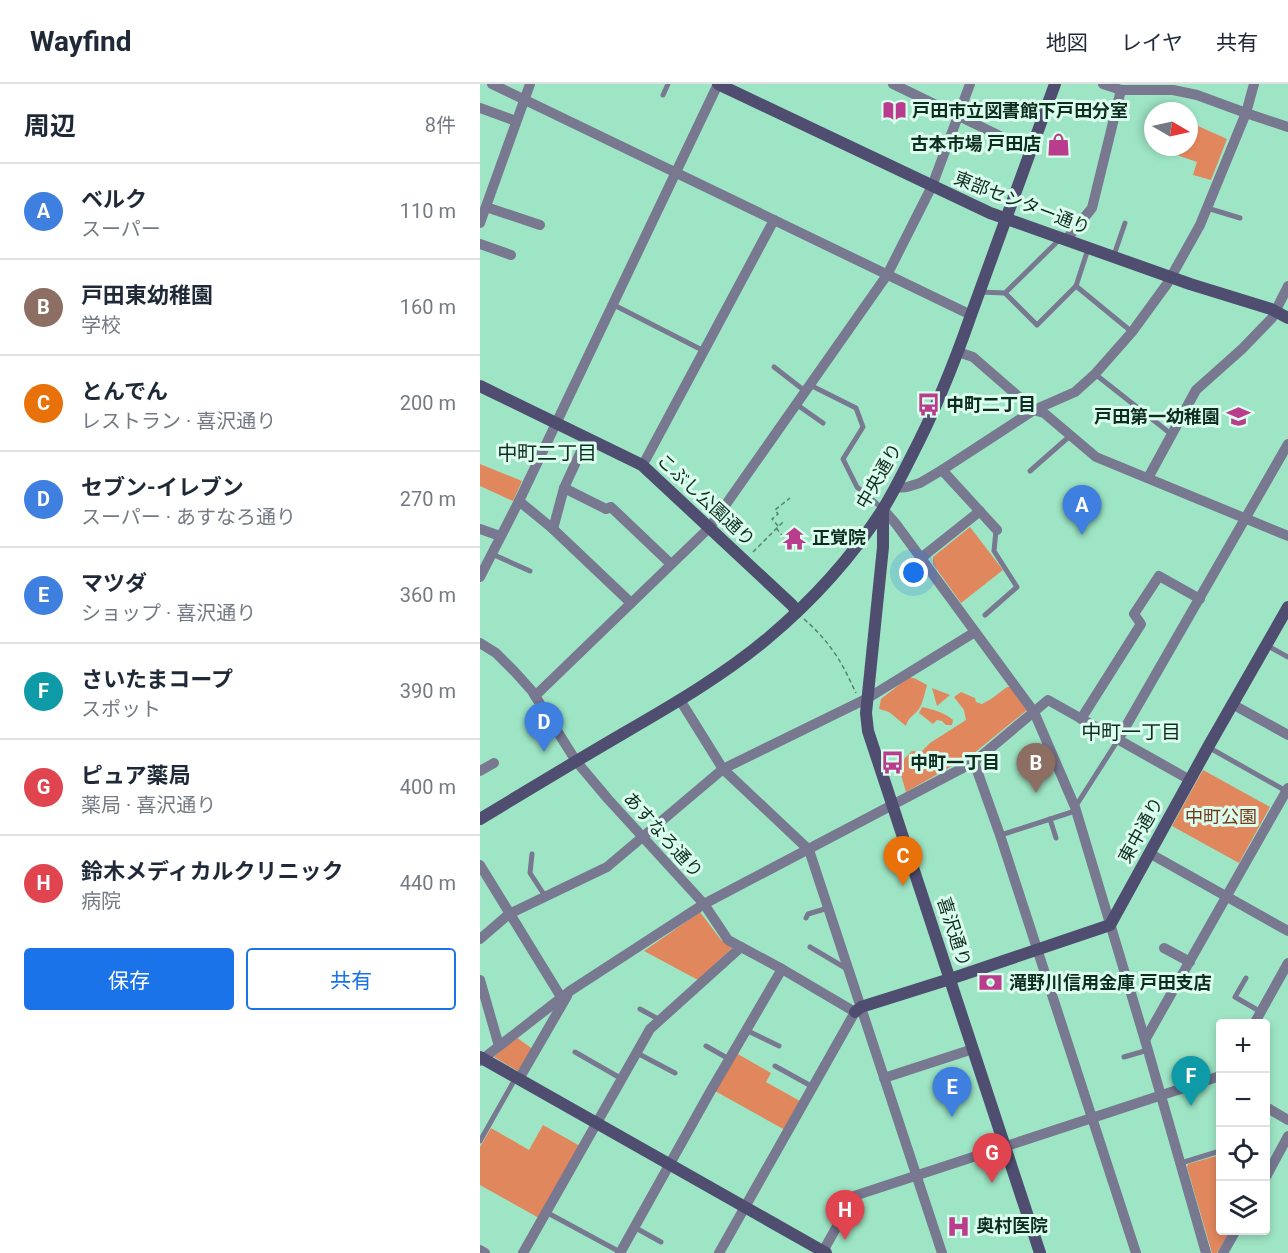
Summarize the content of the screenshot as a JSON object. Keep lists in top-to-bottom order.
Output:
{
  "streets": {
    "street": [
      "東部センター通り",
      "中央通り",
      "こぶし公園通り",
      "東中通り",
      "あすなろ通り",
      "喜沢通り"
    ]
  },
  "crossings": [
    ["東部センター通り", "中央通り"],
    ["中央通り", "こぶし公園通り"],
    ["中央通り", "あすなろ通り"],
    ["中央通り", "喜沢通り"]
  ],
  "districts": ["中町二丁目", "中町一丁目"],
  "parks": ["中町公園"],
  "places": {
    "library": ["戸田市立図書館下戸田分室"],
    "shop": ["古本市場 戸田店"],
    "bus stop": ["中町二丁目", "中町一丁目"],
    "school or university": ["戸田第一幼稚園"],
    "temple": ["正覚院"],
    "bank": ["滝野川信用金庫 戸田支店"],
    "hospital": ["奥村医院"]
  },
  "north": "right",
  "page": {
    "header": "Wayfind",
    "nav": ["地図", "レイヤ", "共有"],
    "heading": ["周辺", "8件"],
    "list": [
      {
        "mark": "A",
        "name": "ベルク",
        "note": "スーパー",
        "value": "110 m"
      },
      {
        "mark": "B",
        "name": "戸田東幼稚園",
        "note": "学校",
        "value": "160 m"
      },
      {
        "mark": "C",
        "name": "とんでん",
        "note": "レストラン · 喜沢通り",
        "value": "200 m"
      },
      {
        "mark": "D",
        "name": "セブン-イレブン",
        "note": "スーパー · あすなろ通り",
        "value": "270 m"
      },
      {
        "mark": "E",
        "name": "マツダ",
        "note": "ショップ · 喜沢通り",
        "value": "360 m"
      },
      {
        "mark": "F",
        "name": "さいたまコープ",
        "note": "スポット",
        "value": "390 m"
      },
      {
        "mark": "G",
        "name": "ピュア薬局",
        "note": "薬局 · 喜沢通り",
        "value": "400 m"
      },
      {
        "mark": "H",
        "name": "鈴木メディカルクリニック",
        "note": "病院",
        "value": "440 m"
      }
    ],
    "pins": [
      "A",
      "D",
      "B",
      "C",
      "F",
      "E",
      "G",
      "H"
    ],
    "buttons": ["保存", "共有"],
    "map_buttons": ["+", "−"]
  }
}
